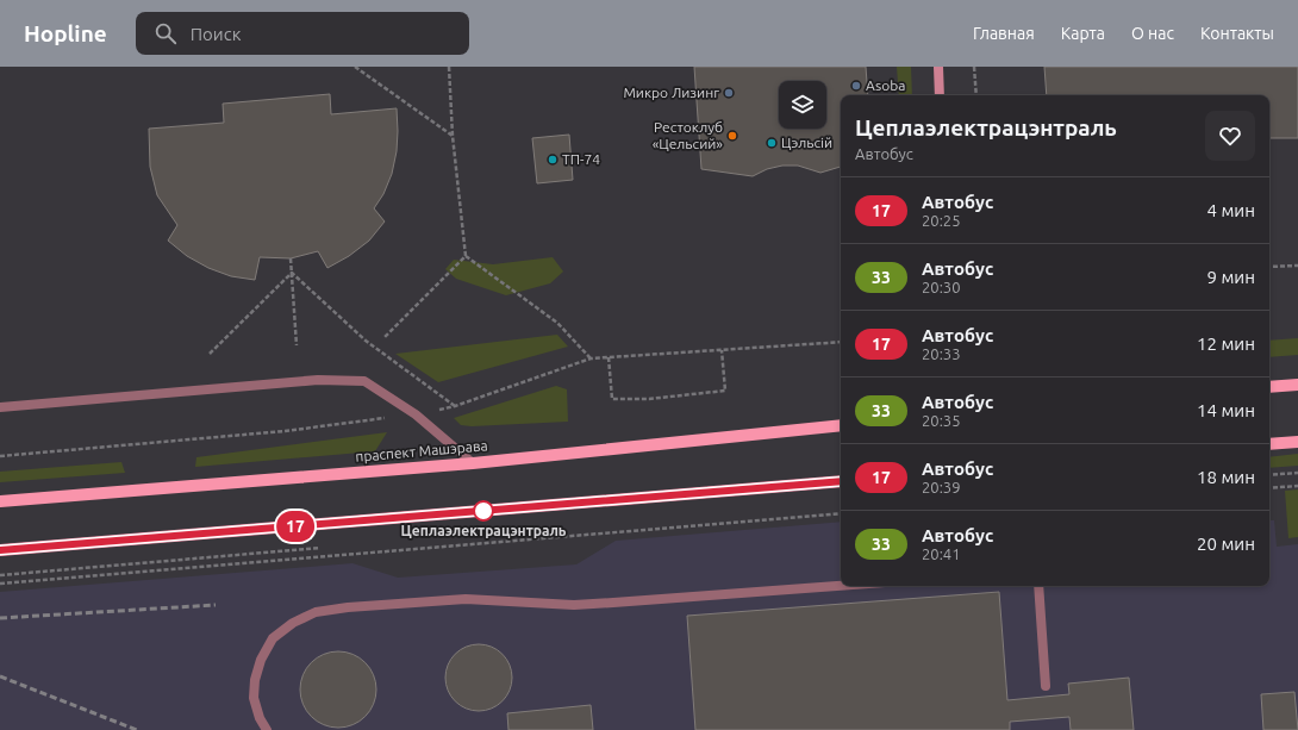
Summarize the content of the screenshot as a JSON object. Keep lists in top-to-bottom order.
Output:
{
  "streets": {
    "main road": ["праспект Машэрава"]
  },
  "places": [
    "Asoba",
    "Микро Лизинг",
    "Рестоклуб «Цельсий»",
    "Цэльсій",
    "ТП-74",
    "Цеплаэлектрацэнтраль"
  ],
  "lines": ["bus line 17"],
  "page": {
    "header": "Hopline",
    "search": "Поиск",
    "nav": [
      "Главная",
      "Карта",
      "О нас",
      "Контакты"
    ],
    "on_map": "17",
    "heading": ["Цеплаэлектрацэнтраль", "Автобус"],
    "list": [
      {
        "mark": "17",
        "name": "Автобус",
        "note": "20:25",
        "value": "4 мин"
      },
      {
        "mark": "33",
        "name": "Автобус",
        "note": "20:30",
        "value": "9 мин"
      },
      {
        "mark": "17",
        "name": "Автобус",
        "note": "20:33",
        "value": "12 мин"
      },
      {
        "mark": "33",
        "name": "Автобус",
        "note": "20:35",
        "value": "14 мин"
      },
      {
        "mark": "17",
        "name": "Автобус",
        "note": "20:39",
        "value": "18 мин"
      },
      {
        "mark": "33",
        "name": "Автобус",
        "note": "20:41",
        "value": "20 мин"
      }
    ]
  }
}
